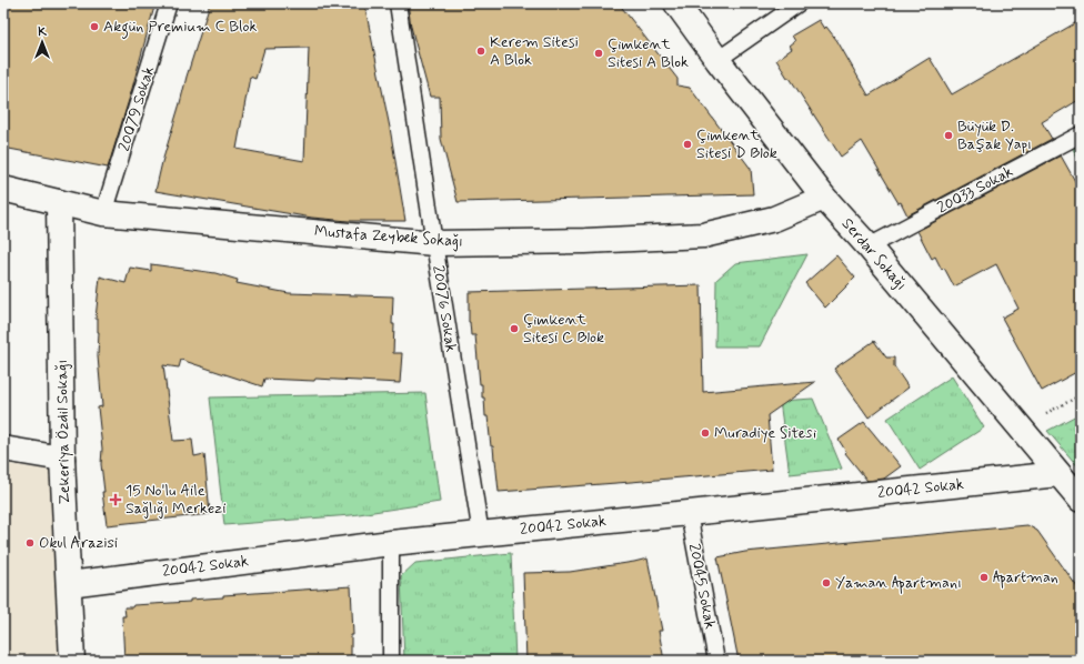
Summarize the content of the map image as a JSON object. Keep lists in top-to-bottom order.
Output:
{
  "streets": {
    "street": [
      "Mustafa Zeybek Sokağı",
      "Serdar Sokağı",
      "Zekeriya Özdil Sokağı",
      "20042 Sokak"
    ],
    "lane": [
      "20079 Sokak",
      "20033 Sokak",
      "20076 Sokak",
      "20045 Sokak"
    ]
  },
  "crossings": [
    ["20079 Sokak", "Mustafa Zeybek Sokağı"],
    ["20033 Sokak", "Serdar Sokağı"],
    ["Mustafa Zeybek Sokağı", "Serdar Sokağı"],
    ["Mustafa Zeybek Sokağı", "20076 Sokak"],
    ["Mustafa Zeybek Sokağı", "Zekeriya Özdil Sokağı"],
    ["Serdar Sokağı", "20042 Sokak"],
    ["20076 Sokak", "20042 Sokak"],
    ["Zekeriya Özdil Sokağı", "20042 Sokak"],
    ["20042 Sokak", "20045 Sokak"]
  ],
  "places": {
    "other": [
      "Akgün Premium C Blok",
      "Kerem Sitesi A Blok",
      "Çimkent Sitesi A Blok",
      "Büyük D. Başak Yapı",
      "Çimkent Sitesi D Blok",
      "Çimkent Sitesi C Blok",
      "Muradiye Sitesi",
      "Okul Arazisi",
      "Apartman",
      "Yaman Apartmanı"
    ],
    "health": ["15 No'lu Aile Sağlığı Merkezi"]
  },
  "north": "top"
}
